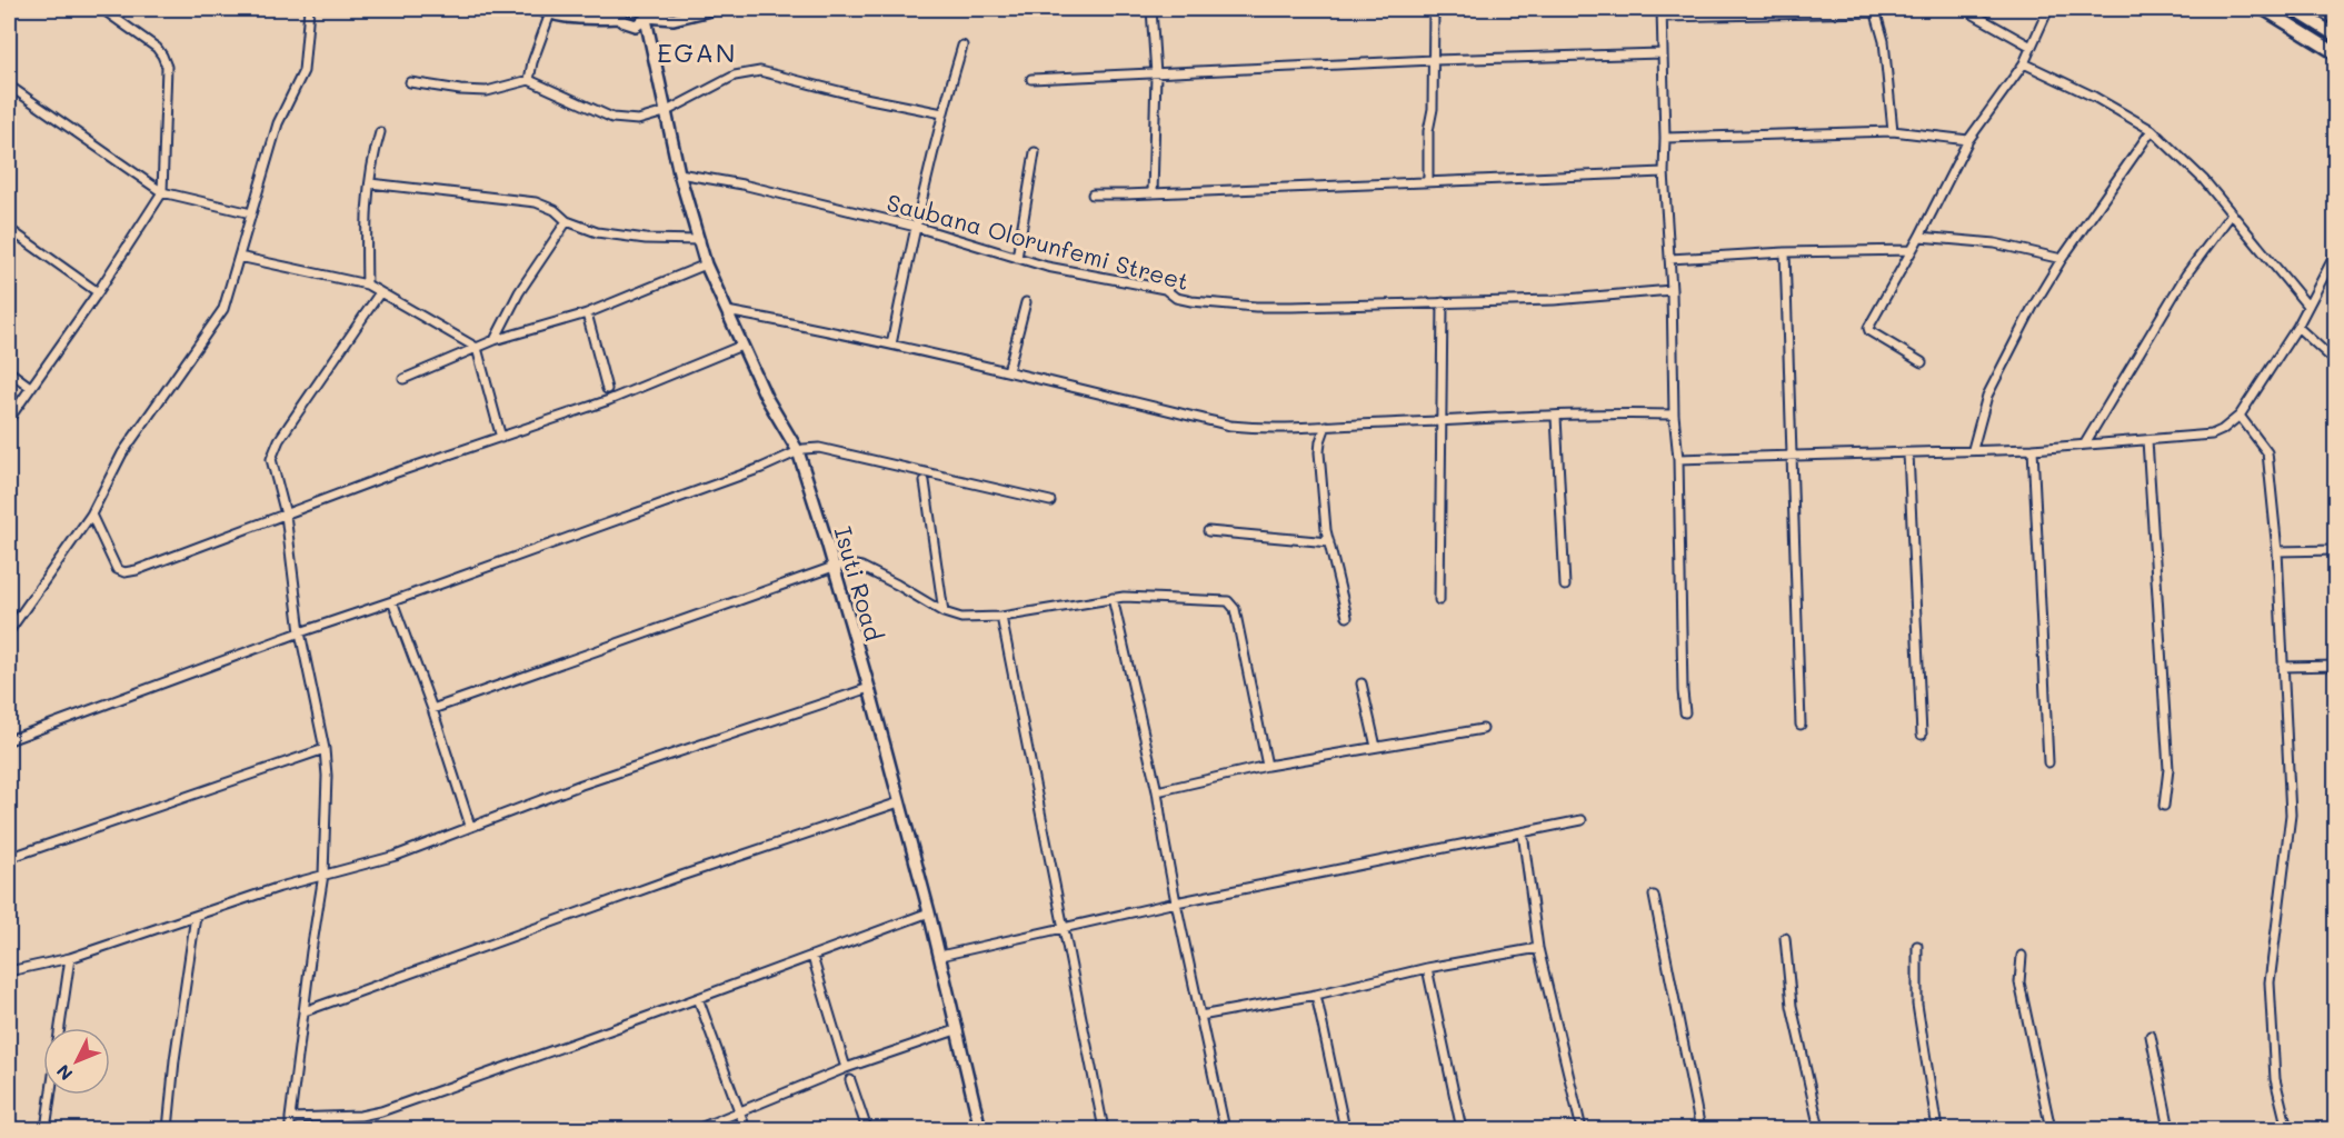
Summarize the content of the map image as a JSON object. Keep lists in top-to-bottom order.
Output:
{
  "streets": {
    "street": ["Saubana Olorunfemi Street", "Isuti Road"]
  },
  "crossings": [
    ["Saubana Olorunfemi Street", "Isuti Road"]
  ],
  "districts": ["EGAN"],
  "north": "bottom left"
}
